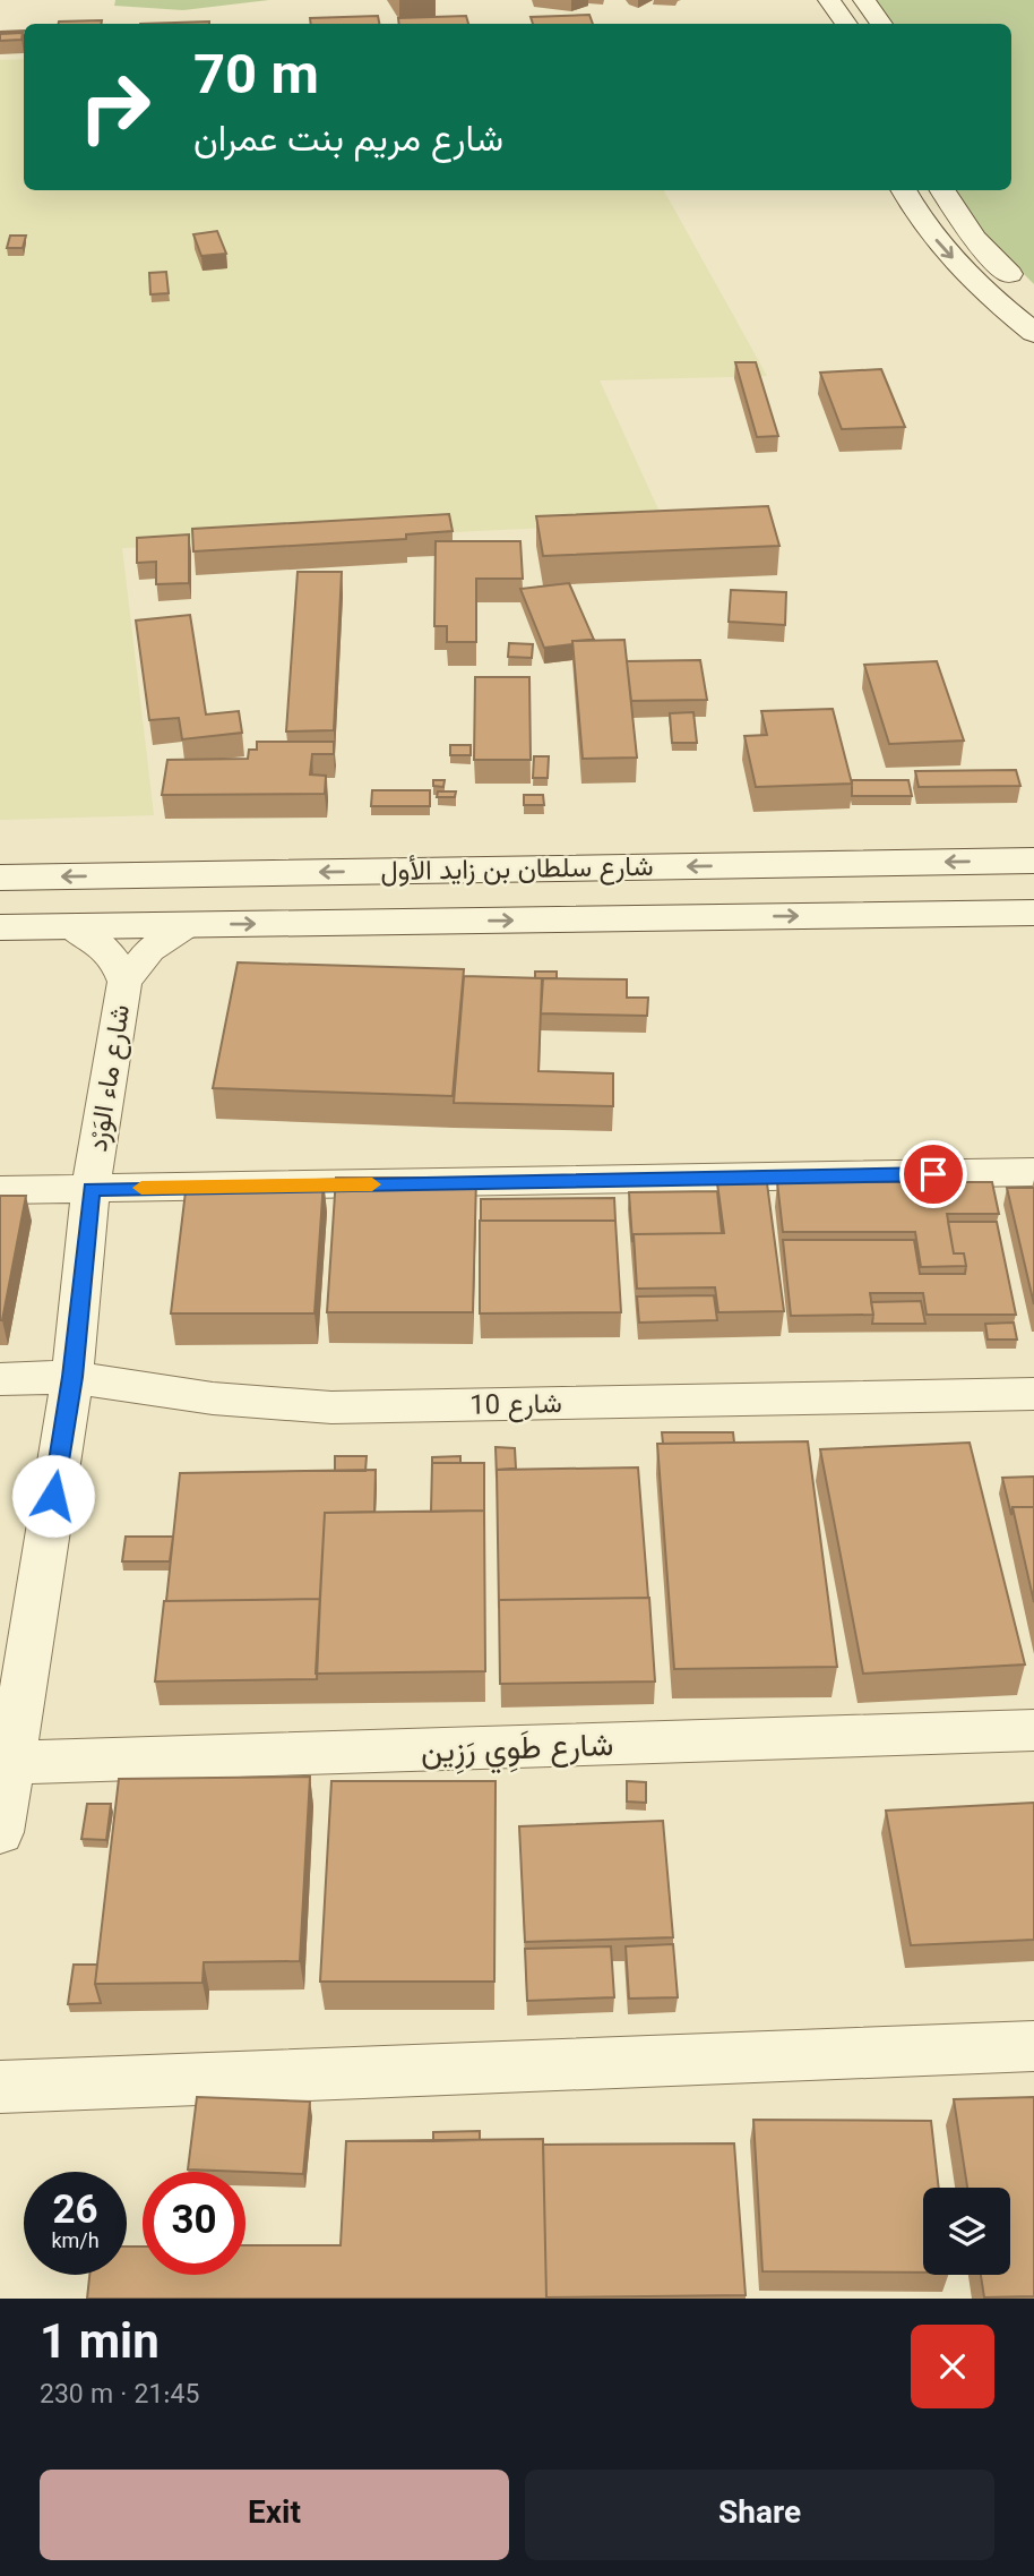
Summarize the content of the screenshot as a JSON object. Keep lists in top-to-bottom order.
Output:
{
  "streets": {
    "main road": ["شارع سلطان بن زايد الأول"],
    "street": ["شارع ماء الوَرْد", "شارع 10", "شارع طَوِي رَزِين"]
  },
  "crossings": [
    ["شارع سلطان بن زايد الأول", "شارع ماء الوَرْد"],
    ["شارع ماء الوَرْد", "شارع 10"],
    ["شارع ماء الوَرْد", "شارع طَوِي رَزِين"]
  ],
  "page": {
    "turn": ["70 m", "شارع مريم بنت عمران"],
    "speed": "26 km/h",
    "limit": "30",
    "heading": ["1 min", "230 m · 21:45"],
    "buttons": ["Exit", "Share"]
  }
}
